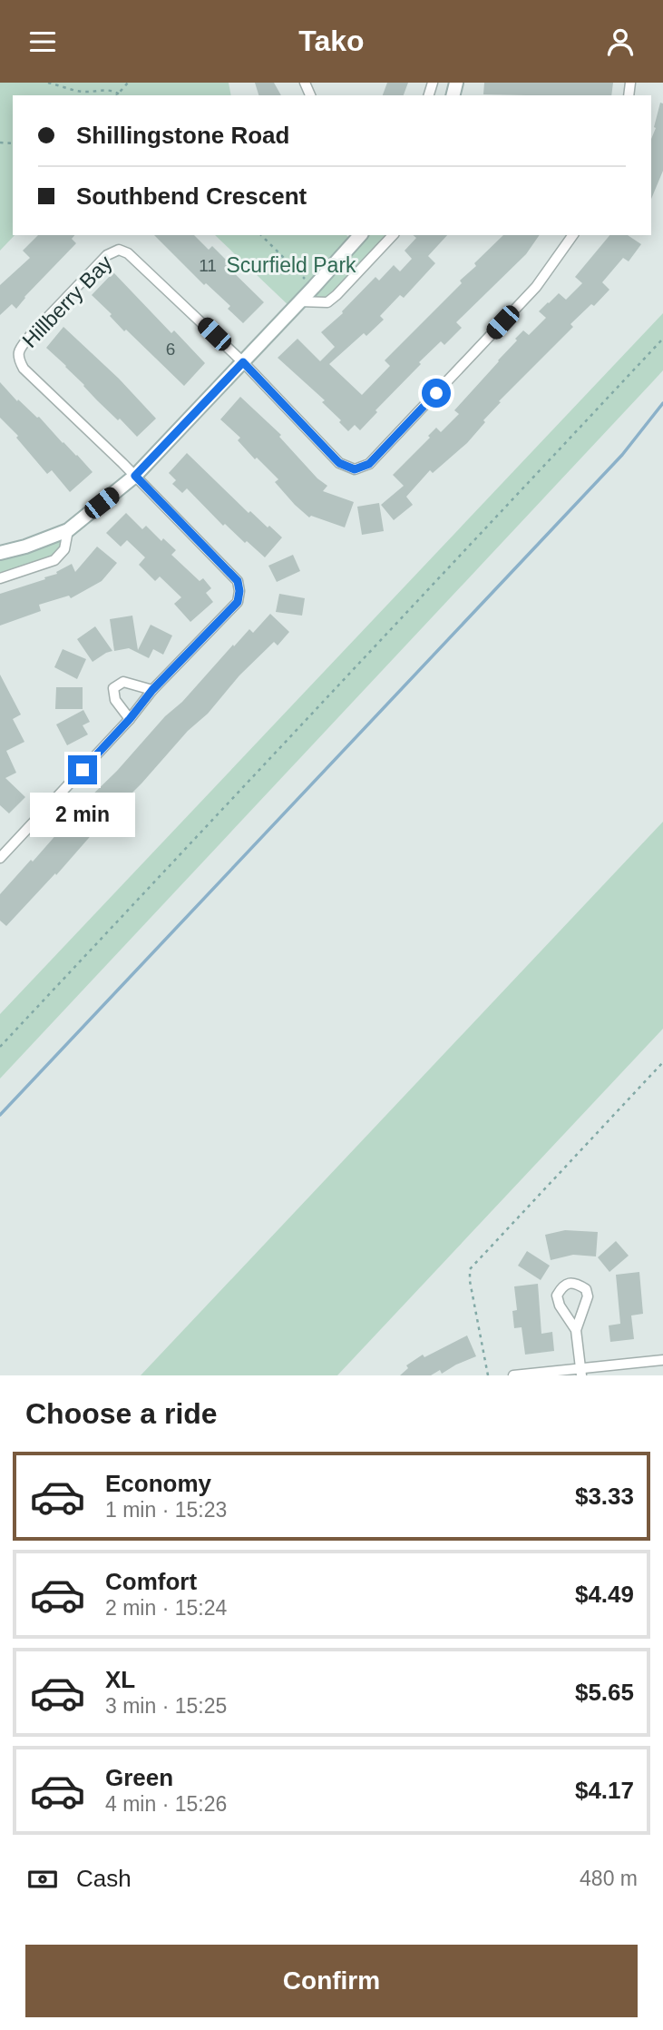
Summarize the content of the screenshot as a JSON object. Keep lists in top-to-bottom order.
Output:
{
  "streets": {
    "street": ["Hillberry Bay"]
  },
  "parks": ["Scurfield Park"],
  "house_numbers": ["11", "6"],
  "page": {
    "header": "Tako",
    "banner": ["Shillingstone Road", "Southbend Crescent"],
    "bubble": "2 min",
    "heading": "Choose a ride",
    "list": [
      {
        "name": "Economy",
        "note": "1 min · 15:23",
        "value": "$3.33"
      },
      {
        "name": "Comfort",
        "note": "2 min · 15:24",
        "value": "$4.49"
      },
      {
        "name": "XL",
        "note": "3 min · 15:25",
        "value": "$5.65"
      },
      {
        "name": "Green",
        "note": "4 min · 15:26",
        "value": "$4.17"
      }
    ],
    "pay": ["Cash", "480 m"],
    "buttons": "Confirm"
  }
}
